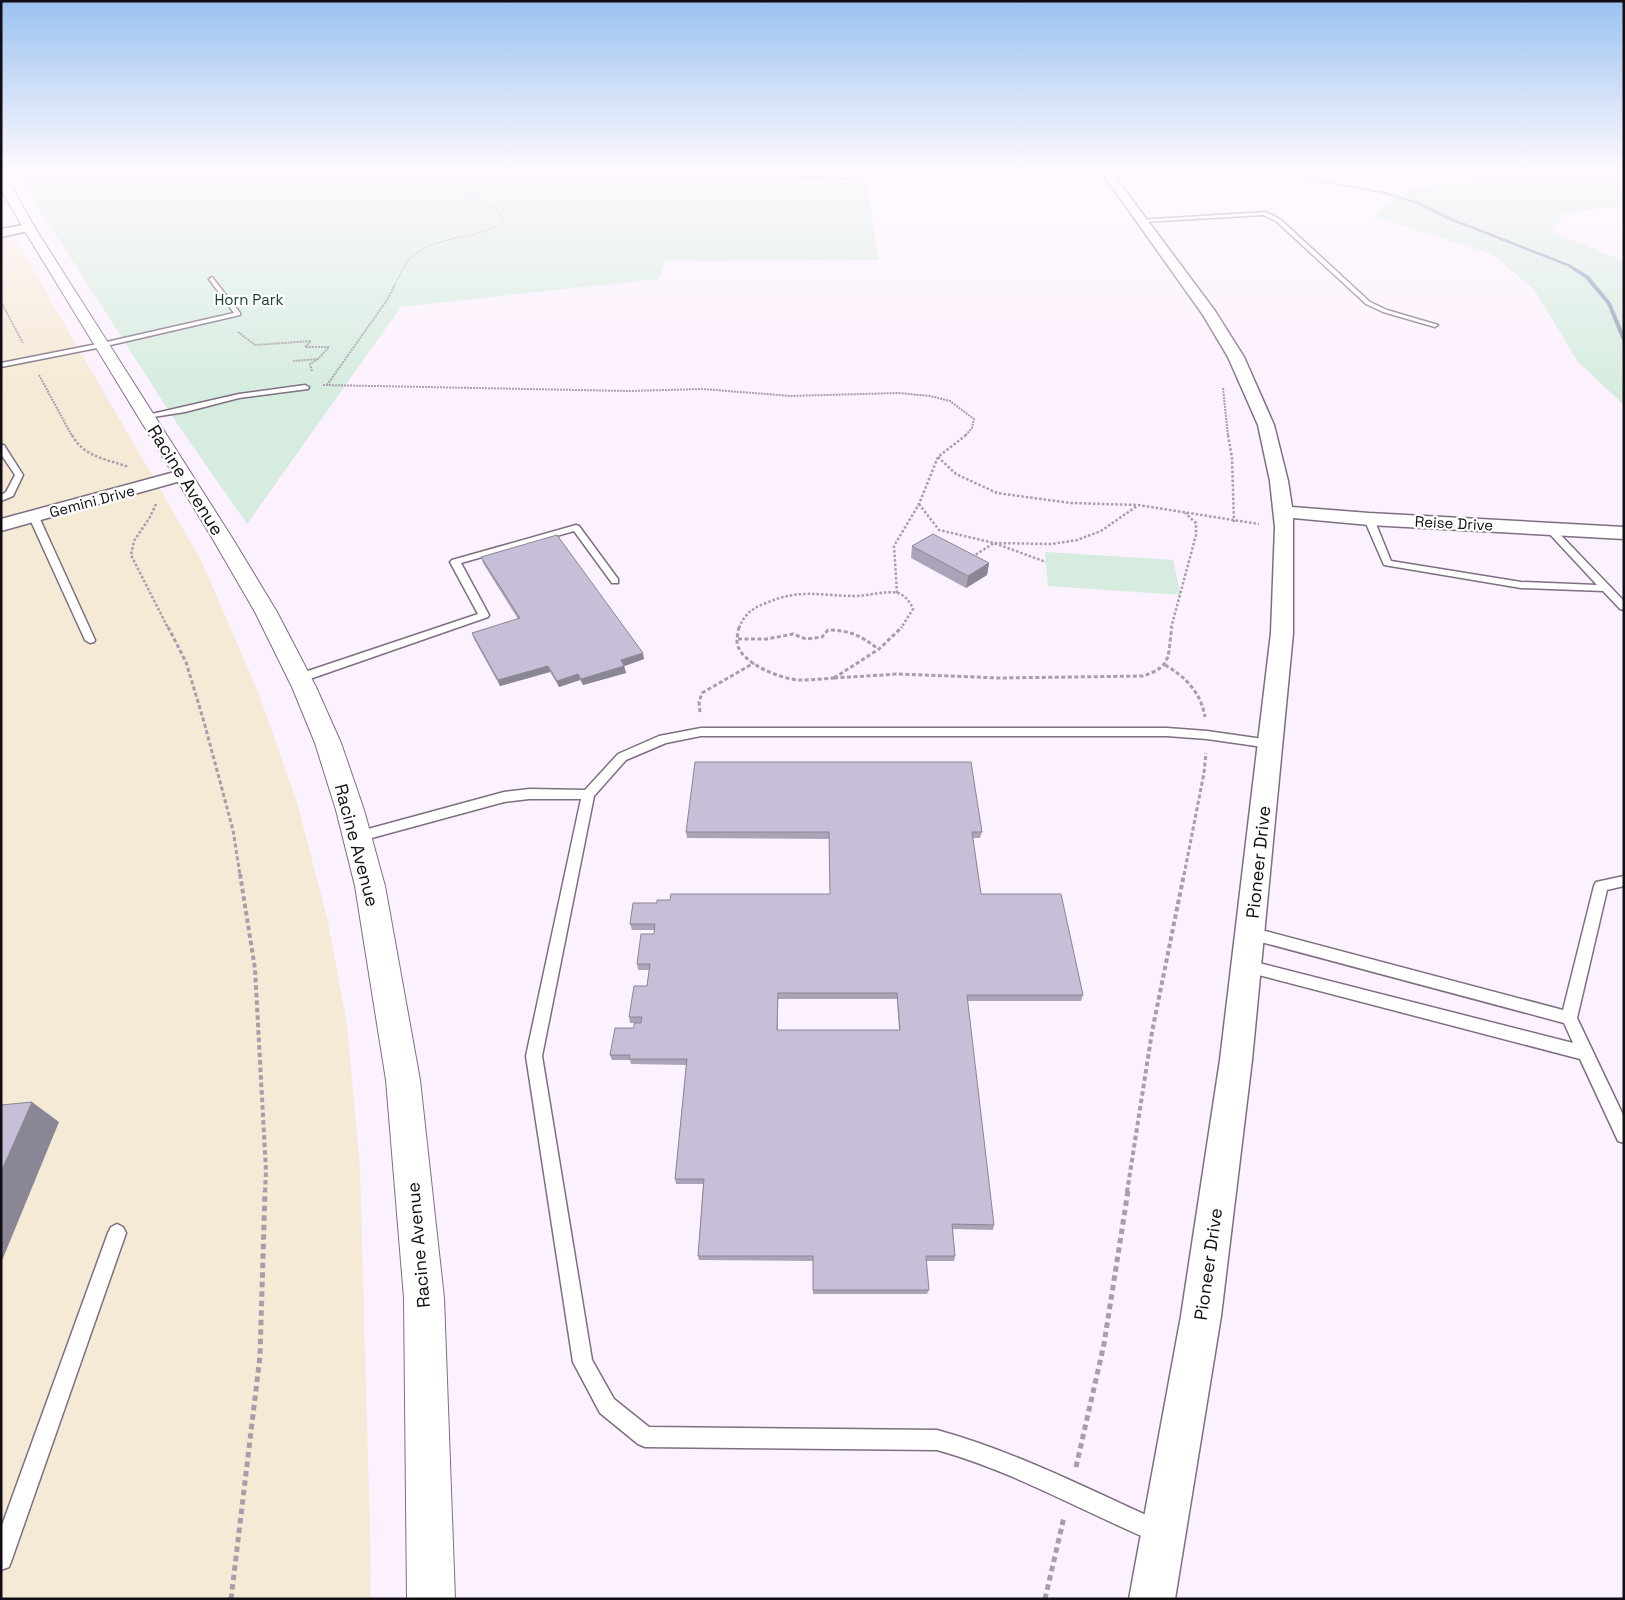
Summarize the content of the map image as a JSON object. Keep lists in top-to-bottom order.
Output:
{
  "streets": {
    "main road": ["Racine Avenue"],
    "street": ["Gemini Drive", "Reise Drive", "Pioneer Drive"]
  },
  "crossings": [
    ["Racine Avenue", "Gemini Drive"],
    ["Reise Drive", "Pioneer Drive"]
  ],
  "parks": ["Horn Park"]
}
